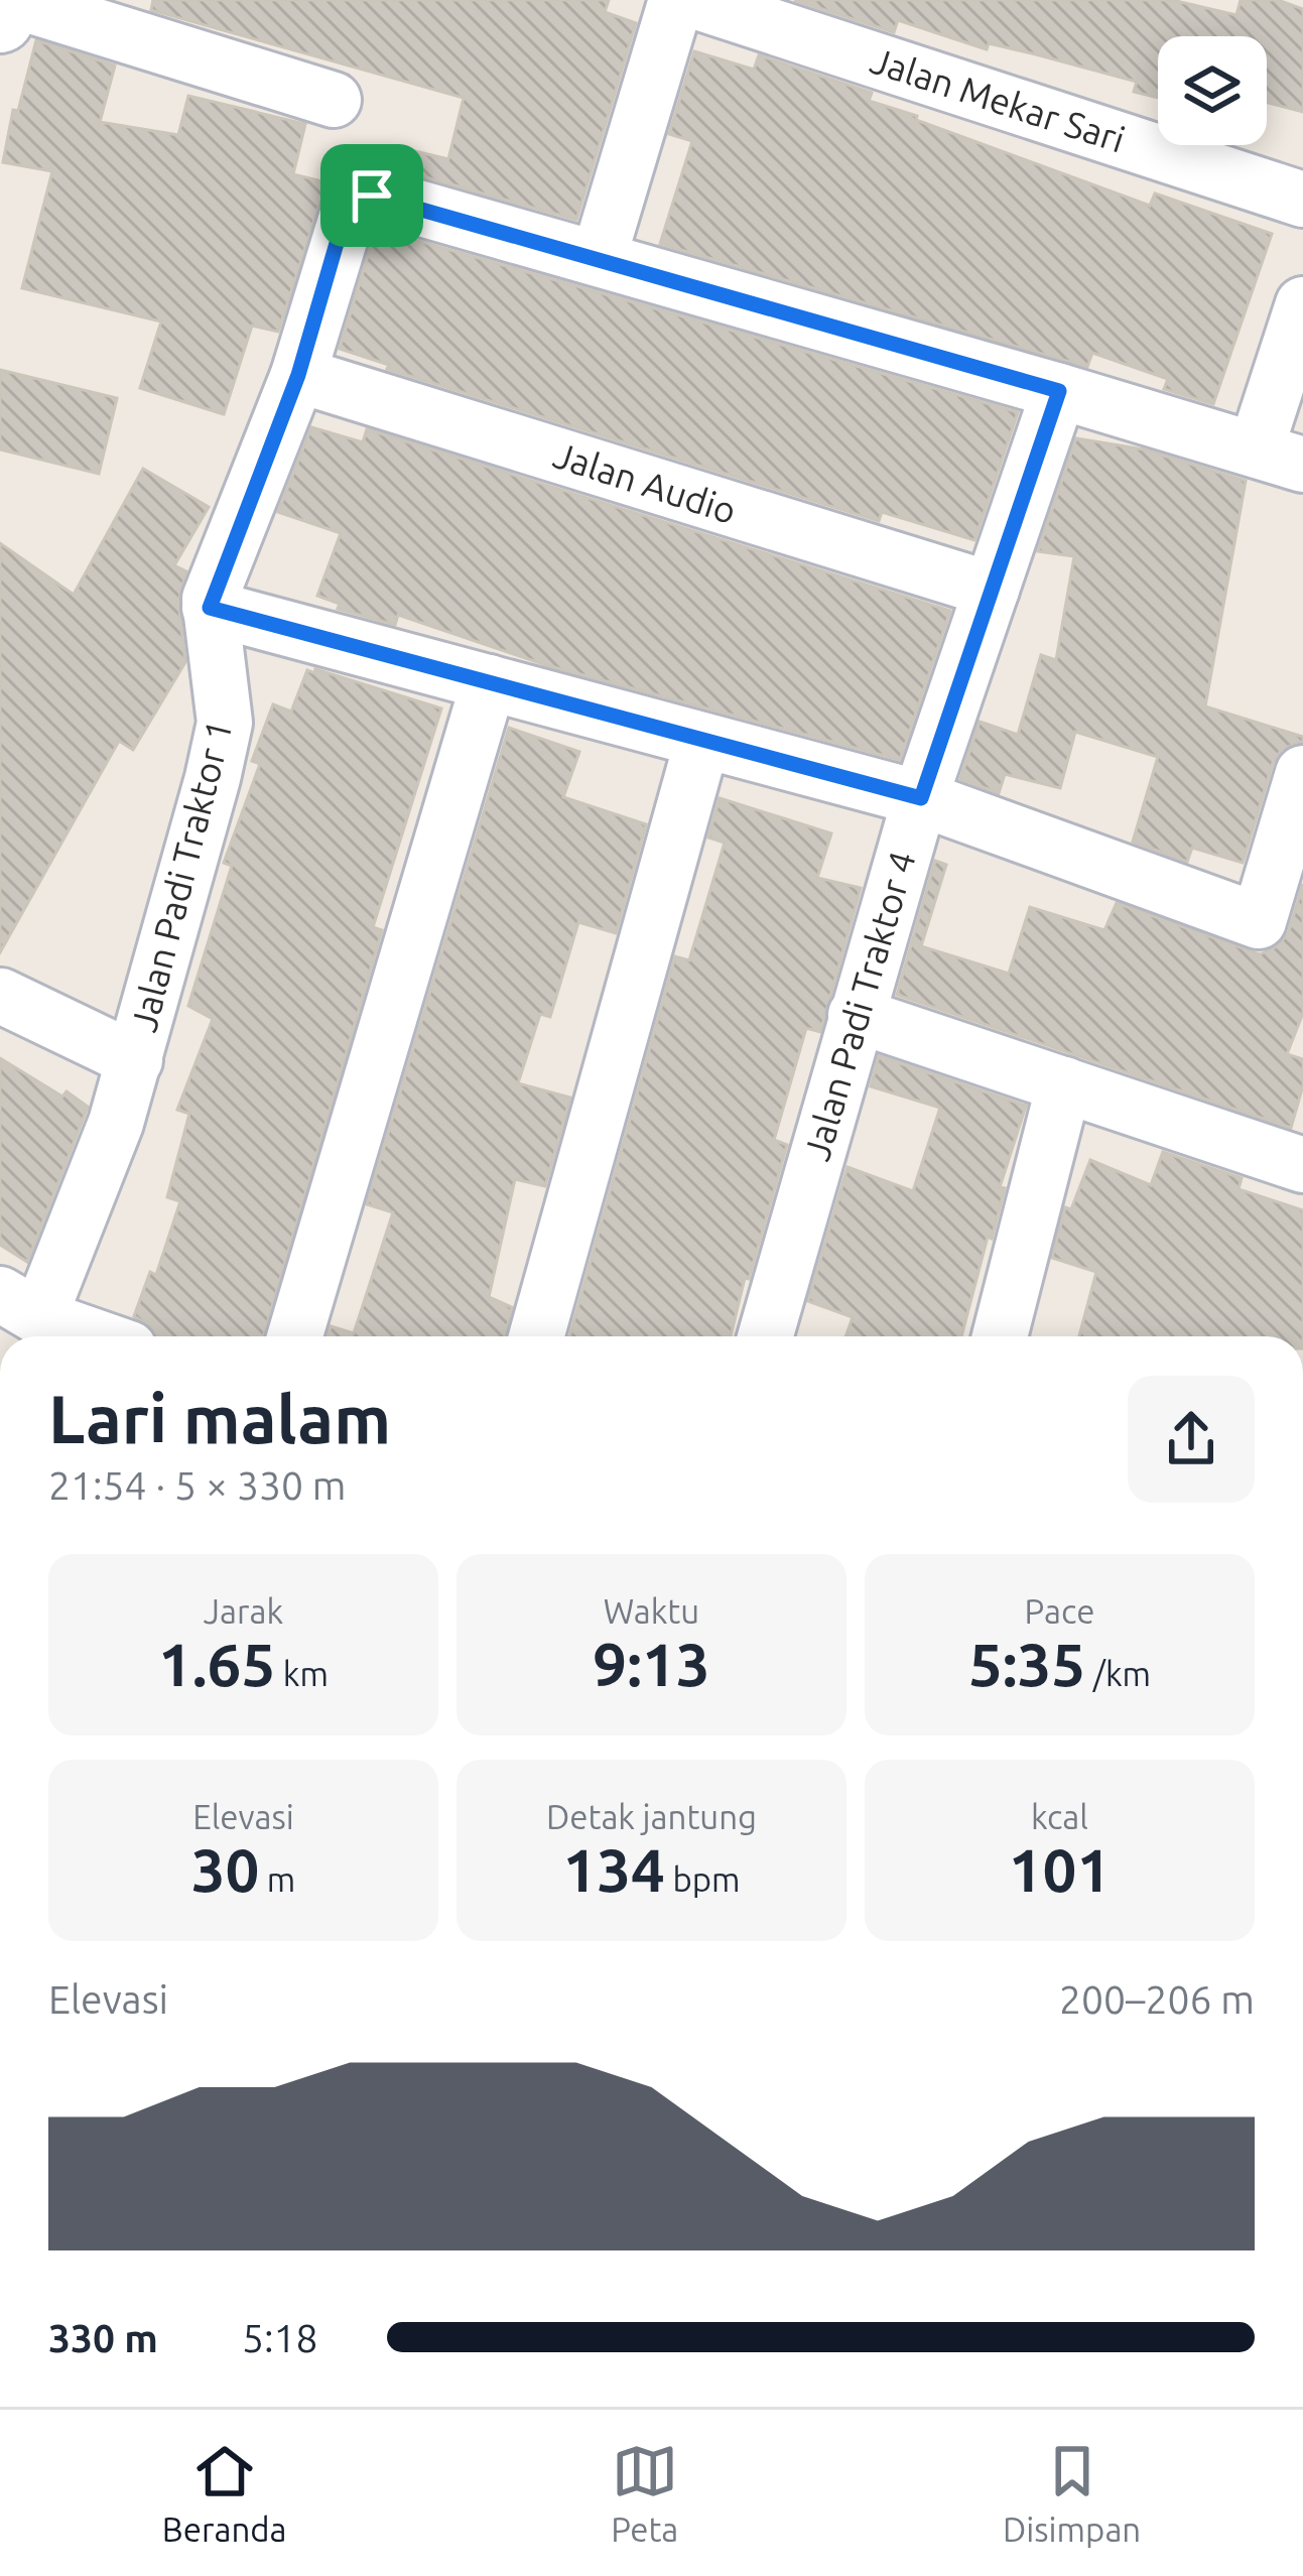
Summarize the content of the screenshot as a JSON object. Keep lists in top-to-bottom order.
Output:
{
  "streets": {
    "street": [
      "Jalan Mekar Sari",
      "Jalan Audio",
      "Jalan Padi Traktor 1",
      "Jalan Padi Traktor 4"
    ]
  },
  "crossings": [
    ["Jalan Audio", "Jalan Padi Traktor 1"],
    ["Jalan Audio", "Jalan Padi Traktor 4"],
    ["Jalan Padi Traktor 1", "Jalan Padi Traktor 4"]
  ],
  "page": {
    "heading": ["Lari malam", "21:54 · 5 × 330 m"],
    "stats": [
      ["Jarak", "1.65 km"],
      ["Waktu", "9:13"],
      ["Pace", "5:35 /km"],
      ["Elevasi", "30 m"],
      ["Detak jantung", "134 bpm"],
      ["kcal", "101"]
    ],
    "chart": ["Elevasi", "200–206 m"],
    "list": [
      {
        "name": "330 m",
        "note": "5:18"
      }
    ],
    "tabs": ["Beranda", "Peta", "Disimpan"]
  }
}
